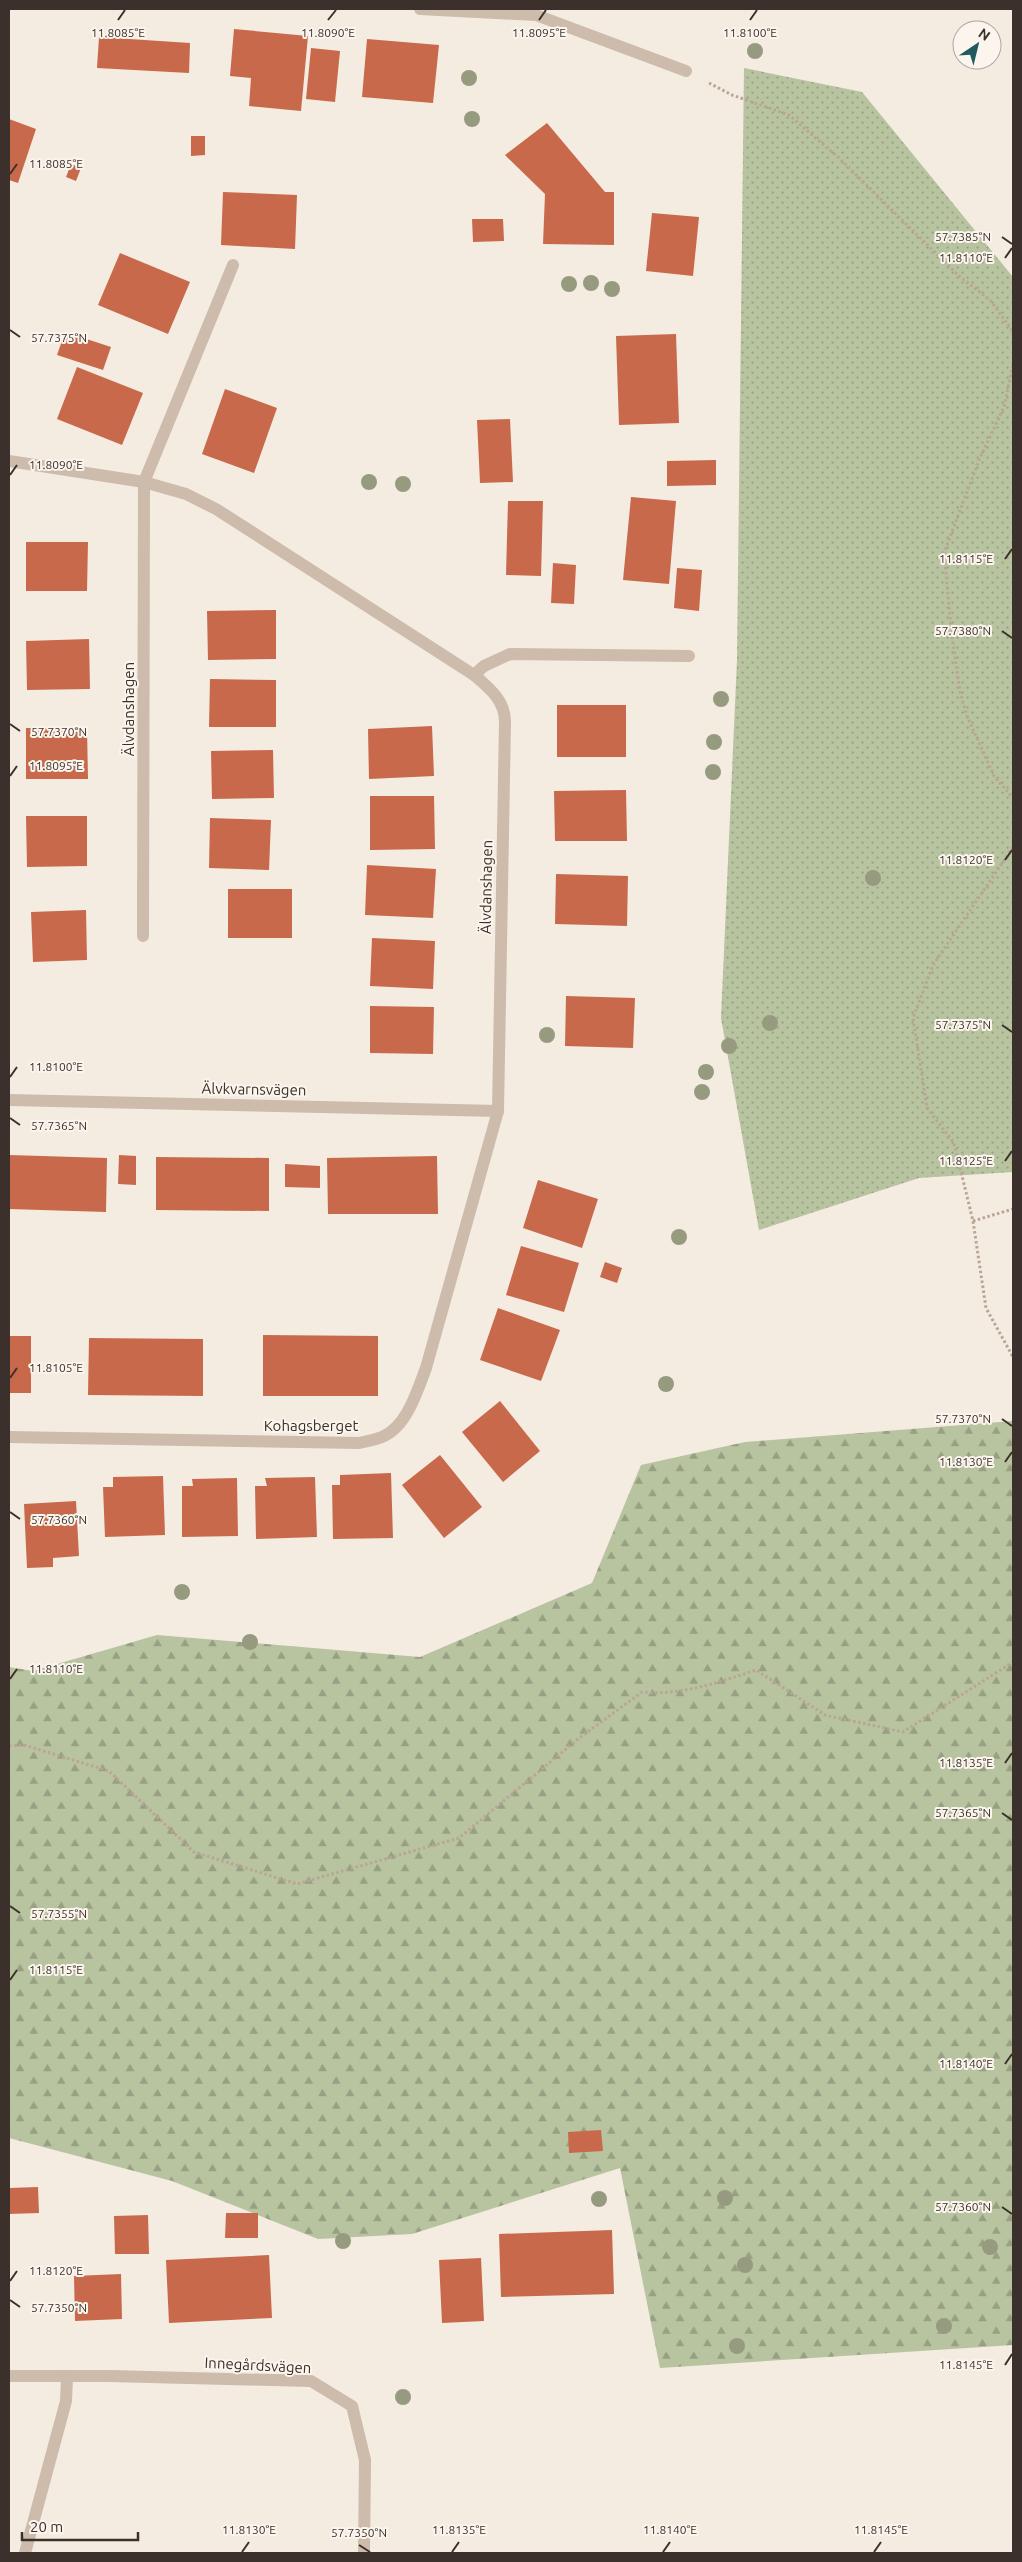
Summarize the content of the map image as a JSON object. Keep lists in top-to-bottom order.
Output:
{
  "streets": {
    "street": [
      "Älvdanshagen",
      "Älvkvarnsvägen",
      "Kohagsberget",
      "Innegårdsvägen"
    ]
  },
  "crossings": [
    ["Älvdanshagen", "Älvkvarnsvägen"],
    ["Älvdanshagen", "Kohagsberget"],
    ["Älvkvarnsvägen", "Kohagsberget"]
  ],
  "scale_bar": "20 m",
  "north": "top right",
  "coordinates": [
    "11.8085°E",
    "11.8090°E",
    "11.8095°E",
    "11.8100°E",
    "57.7385°N",
    "11.8110°E",
    "57.7375°N",
    "11.8115°E",
    "57.7380°N",
    "57.7370°N",
    "11.8120°E",
    "57.7365°N",
    "11.8125°E",
    "11.8105°E",
    "11.8130°E",
    "57.7360°N",
    "11.8135°E",
    "57.7355°N",
    "11.8140°E",
    "57.7350°N",
    "11.8145°E"
  ]
}
